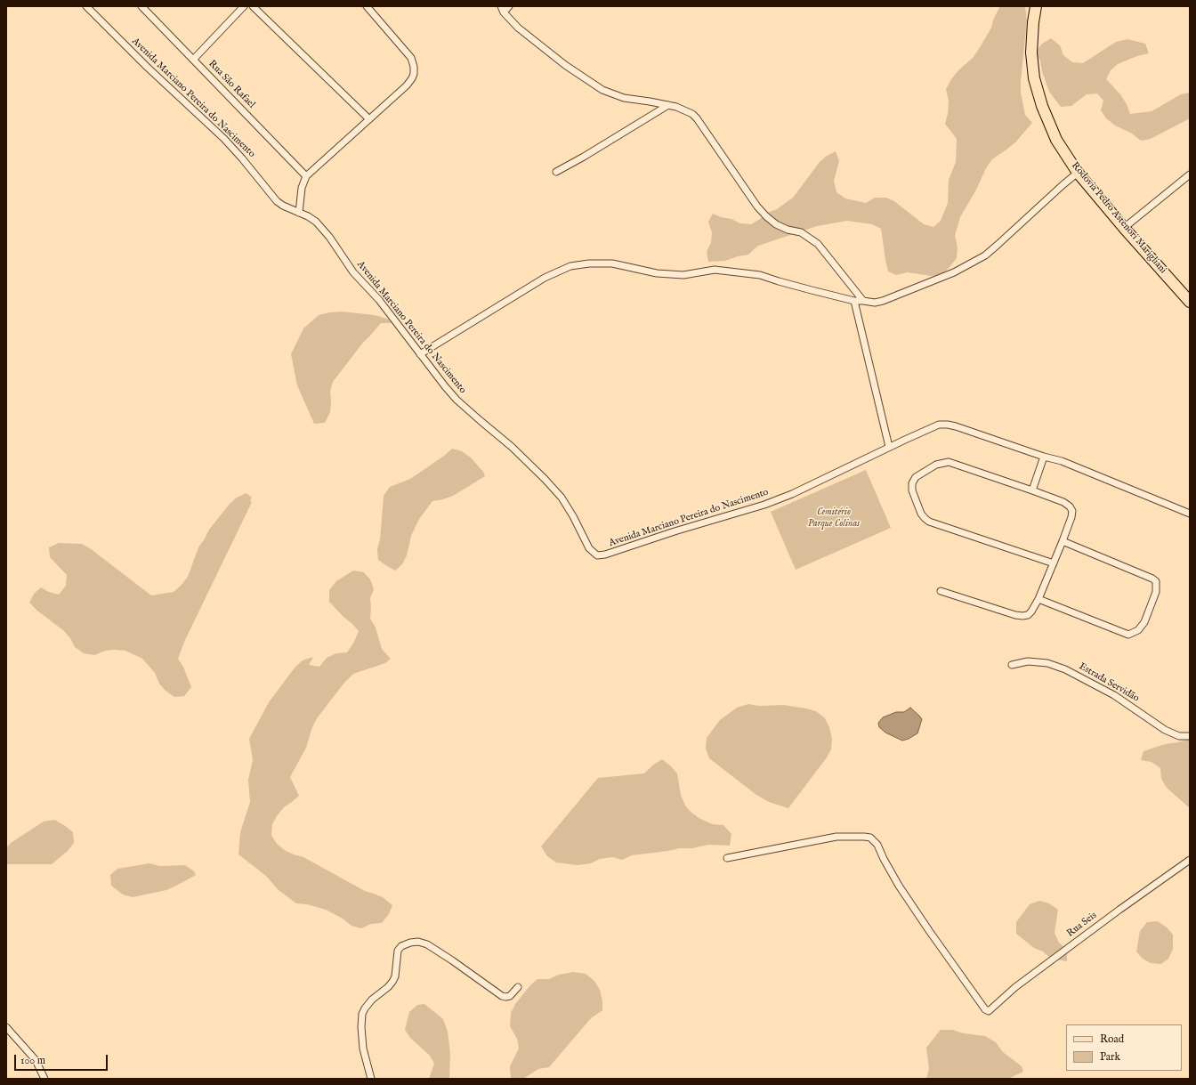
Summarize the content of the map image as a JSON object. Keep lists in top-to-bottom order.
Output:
{
  "streets": {
    "main road": ["Rodovia Pedro Astenori Marigliani"],
    "street": [
      "Rua São Rafael",
      "Avenida Marciano Pereira do Nascimento",
      "Estrada Servidão",
      "Rua Seis"
    ]
  },
  "parks": ["Cemitério Parque Colinas"],
  "legend": ["Road", "Park"],
  "scale_bar": "100 m"
}
